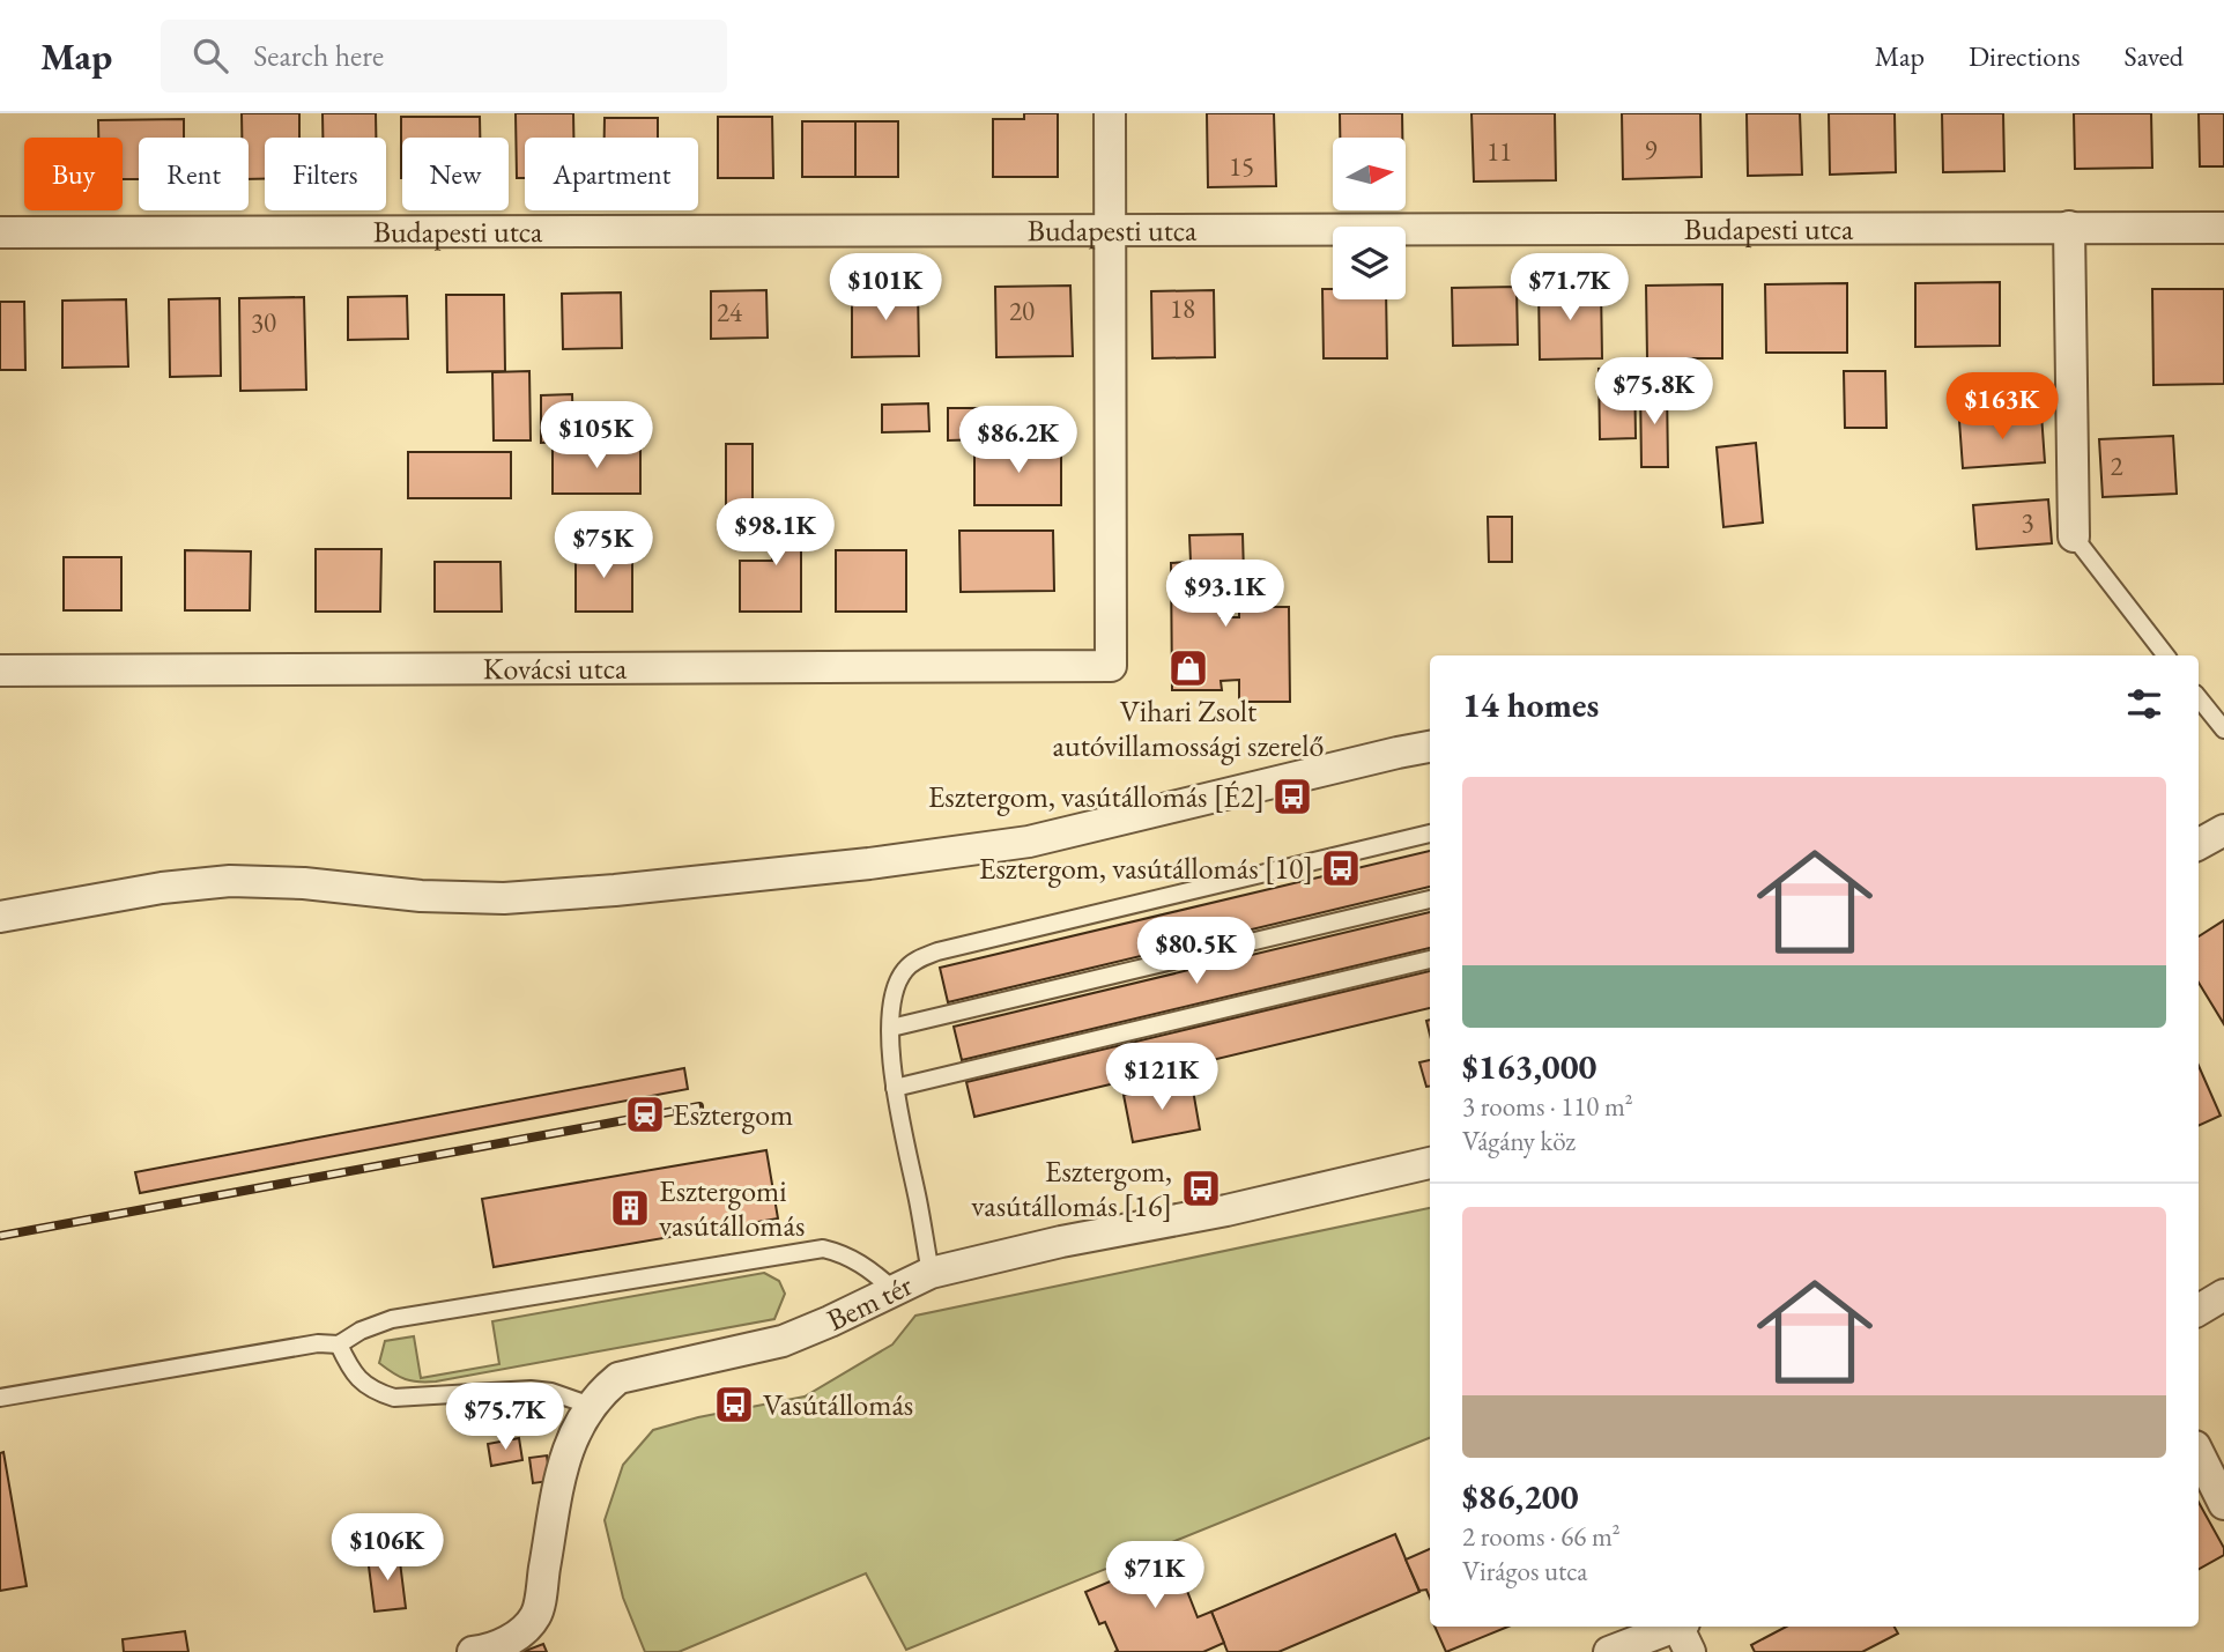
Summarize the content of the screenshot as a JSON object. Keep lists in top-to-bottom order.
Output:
{
  "streets": {
    "street": ["Budapesti utca", "Kovácsi utca", "Bem tér"]
  },
  "crossings": [
    ["Budapesti utca", "Kovácsi utca"]
  ],
  "places": {
    "shop": ["Vihari Zsolt autóvillamossági szerelő"],
    "bus stop": [
      "Esztergom, vasútállomás [É2]",
      "Esztergom, vasútállomás [10]",
      "Esztergom, vasútállomás [16]",
      "Vasútállomás"
    ],
    "station": ["Esztergom"],
    "building": ["Esztergomi vasútállomás"]
  },
  "house_numbers": [
    "9",
    "11",
    "15",
    "18",
    "20",
    "24",
    "30",
    "2",
    "3"
  ],
  "north": "right",
  "page": {
    "header": "Map",
    "search": "Search here",
    "nav": ["Map", "Directions", "Saved"],
    "chip": [
      "Buy",
      "Rent",
      "Filters",
      "New",
      "Apartment"
    ],
    "price": [
      "$101K",
      "$71.7K",
      "$75.8K",
      "$163K",
      "$105K",
      "$86.2K",
      "$98.1K",
      "$75K",
      "$93.1K",
      "$80.5K",
      "$121K",
      "$75.7K",
      "$106K",
      "$71K"
    ],
    "heading": "14 homes",
    "list": [
      {
        "name": "$163,000",
        "note": "3 rooms · 110 m² · Vágány köz"
      },
      {
        "name": "$86,200",
        "note": "2 rooms · 66 m² · Virágos utca"
      }
    ]
  }
}
